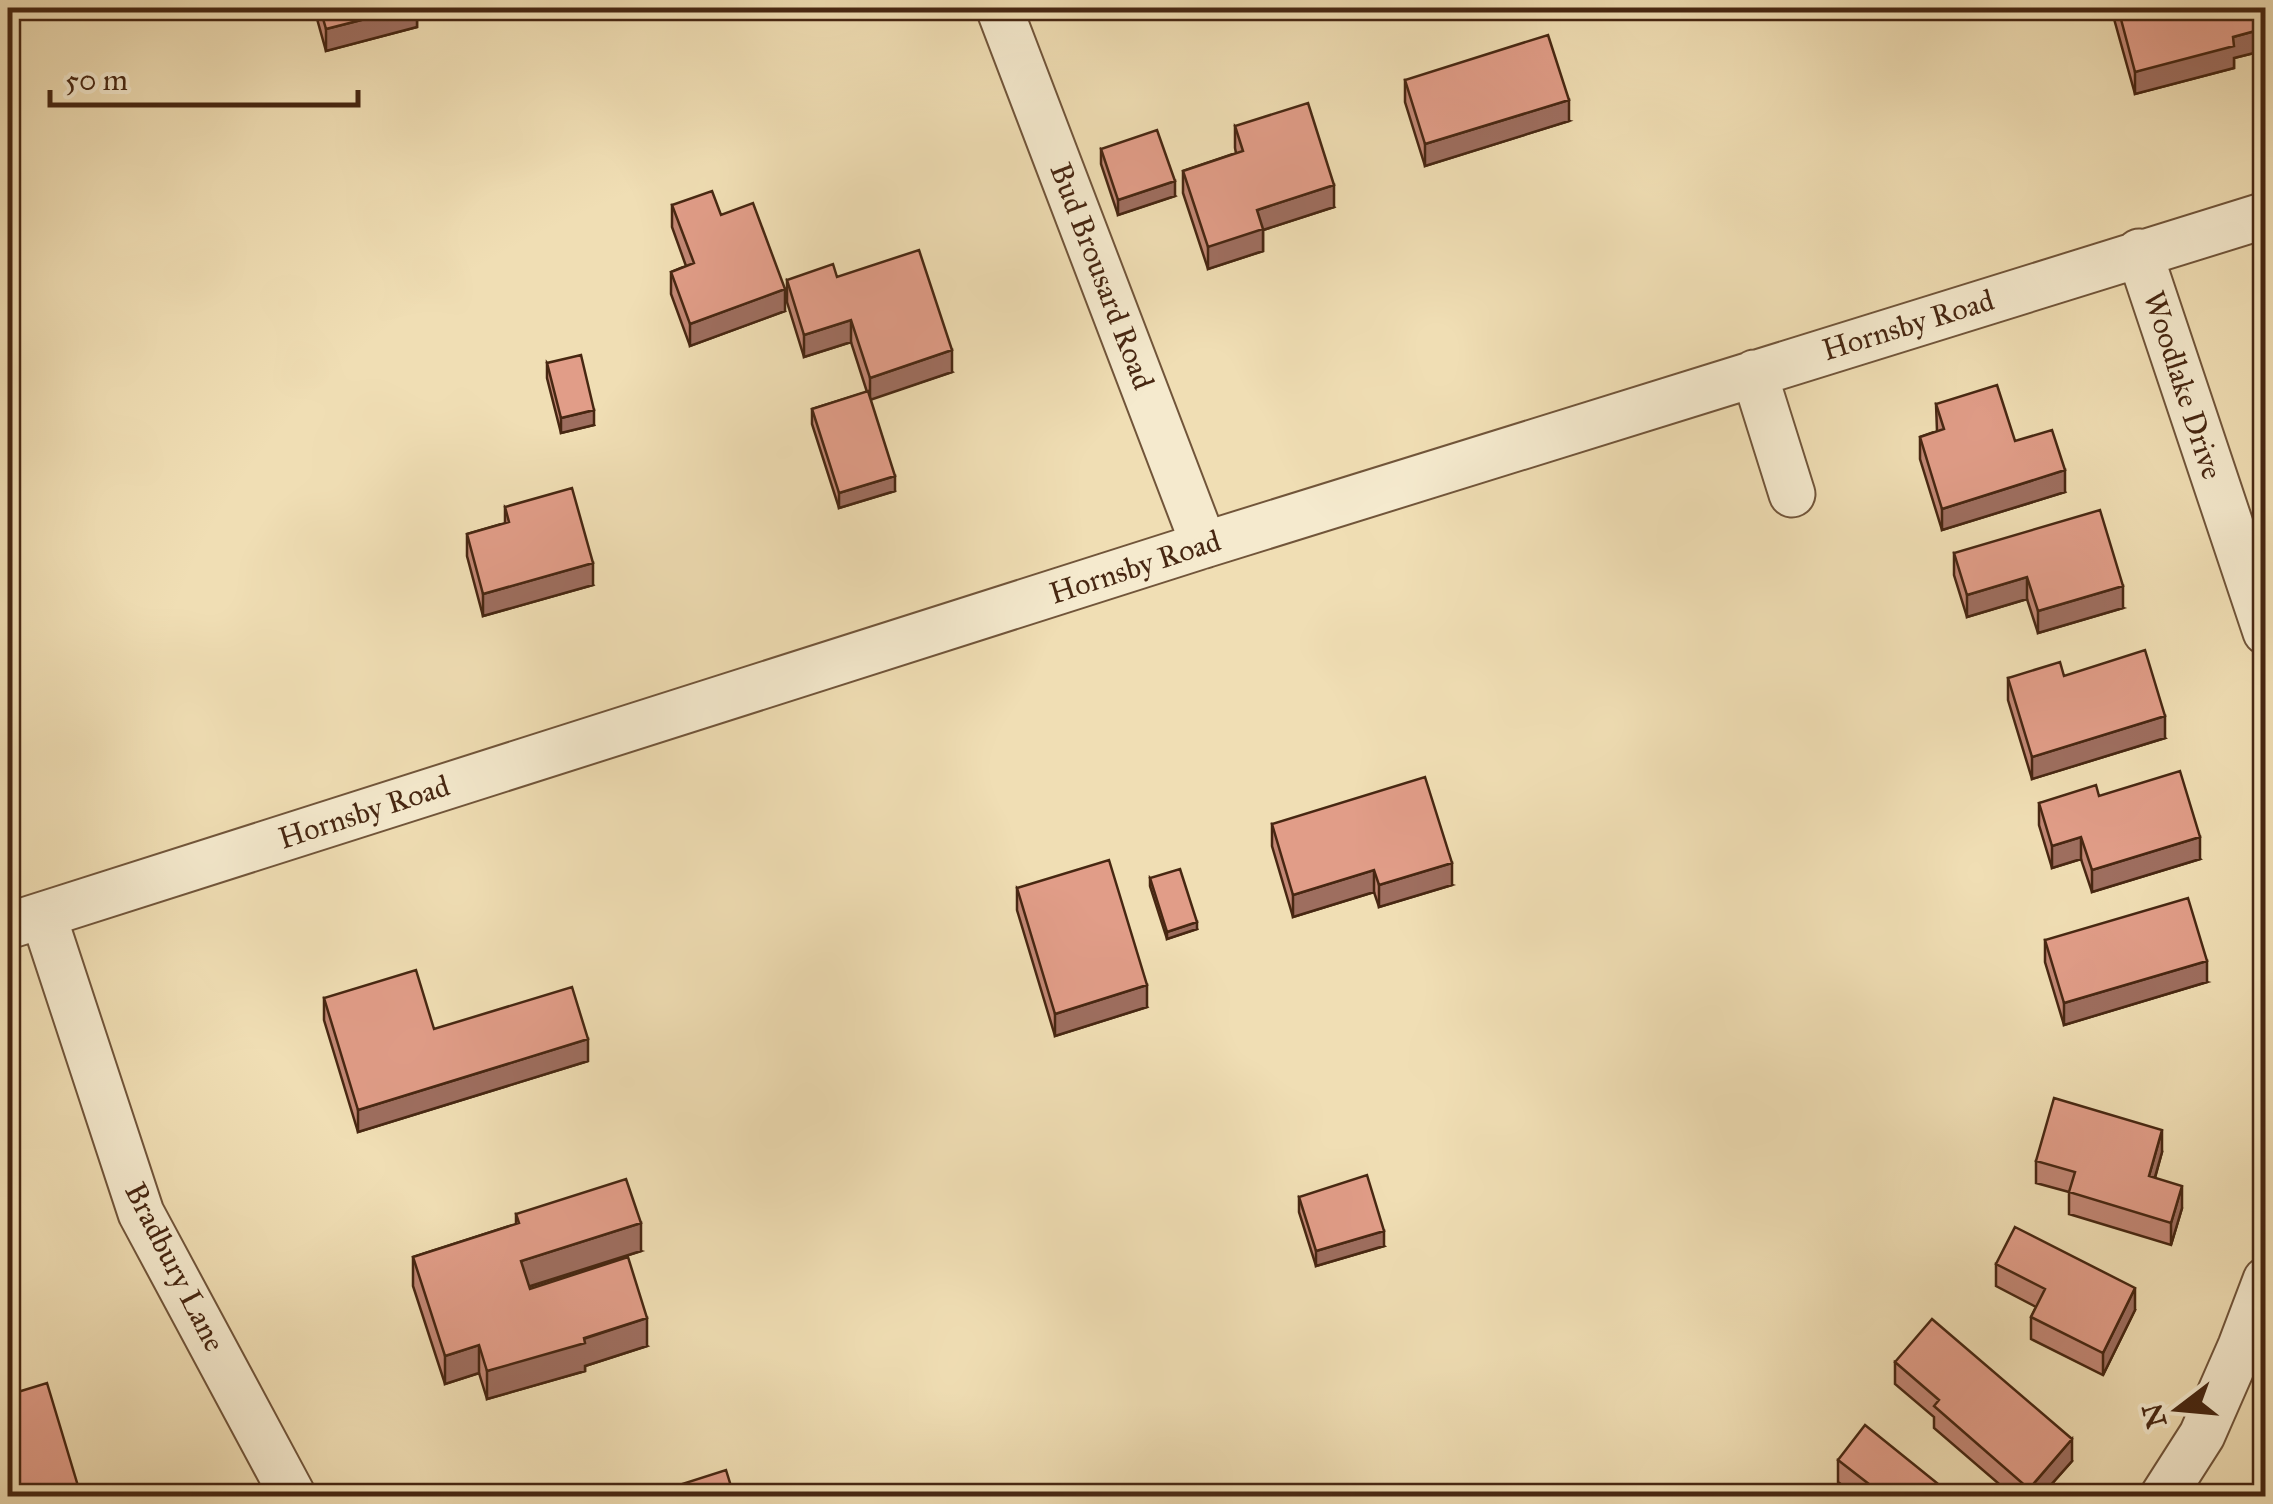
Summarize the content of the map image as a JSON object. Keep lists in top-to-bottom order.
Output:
{
  "streets": {
    "street": [
      "Bud Brousard Road",
      "Hornsby Road",
      "Woodlake Drive",
      "Bradbury Lane"
    ]
  },
  "crossings": [
    ["Bud Brousard Road", "Hornsby Road"],
    ["Hornsby Road", "Woodlake Drive"],
    ["Hornsby Road", "Bradbury Lane"]
  ],
  "scale_bar": "50 m",
  "north": "left"
}
